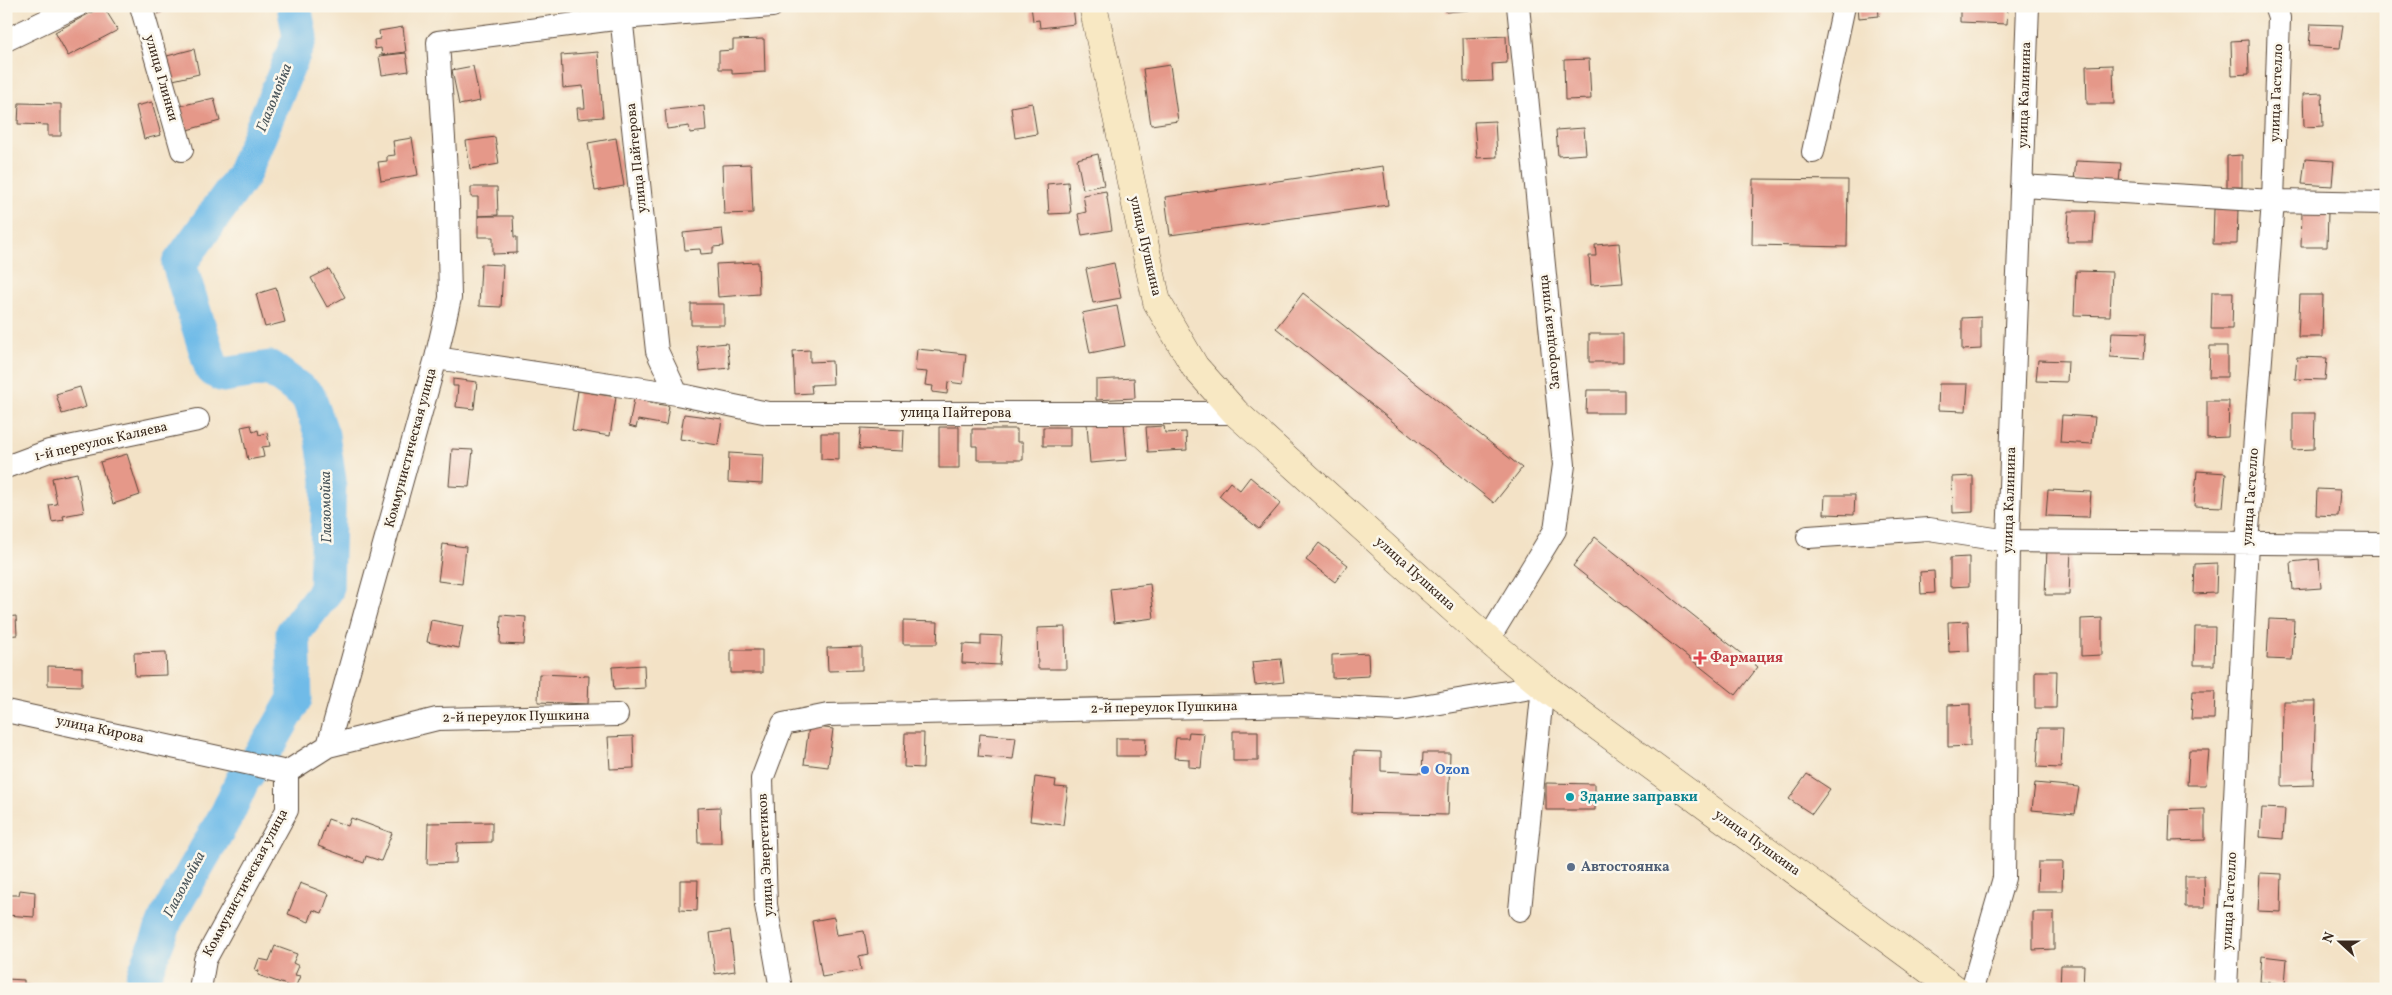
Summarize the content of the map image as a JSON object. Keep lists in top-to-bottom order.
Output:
{
  "streets": {
    "main road": ["улица Пушкина"],
    "street": [
      "улица Глинки",
      "улица Гастелло",
      "улица Калинина",
      "улица Пайтерова",
      "Загородная улица",
      "1-й переулок Каляева",
      "Коммунистическая улица",
      "2-й переулок Пушкина",
      "улица Кирова",
      "улица Энергетиков"
    ]
  },
  "crossings": [
    ["улица Пайтерова", "улица Пушкина"],
    ["улица Пайтерова", "Коммунистическая улица"],
    ["улица Пушкина", "Загородная улица"],
    ["улица Пушкина", "2-й переулок Пушкина"],
    ["Коммунистическая улица", "2-й переулок Пушкина"],
    ["Коммунистическая улица", "улица Кирова"],
    ["2-й переулок Пушкина", "улица Энергетиков"]
  ],
  "water": ["Глазомойка"],
  "places": {
    "health": ["Фармация"],
    "other": ["Ozon", "Здание заправки", "Автостоянка"]
  },
  "north": "left"
}
